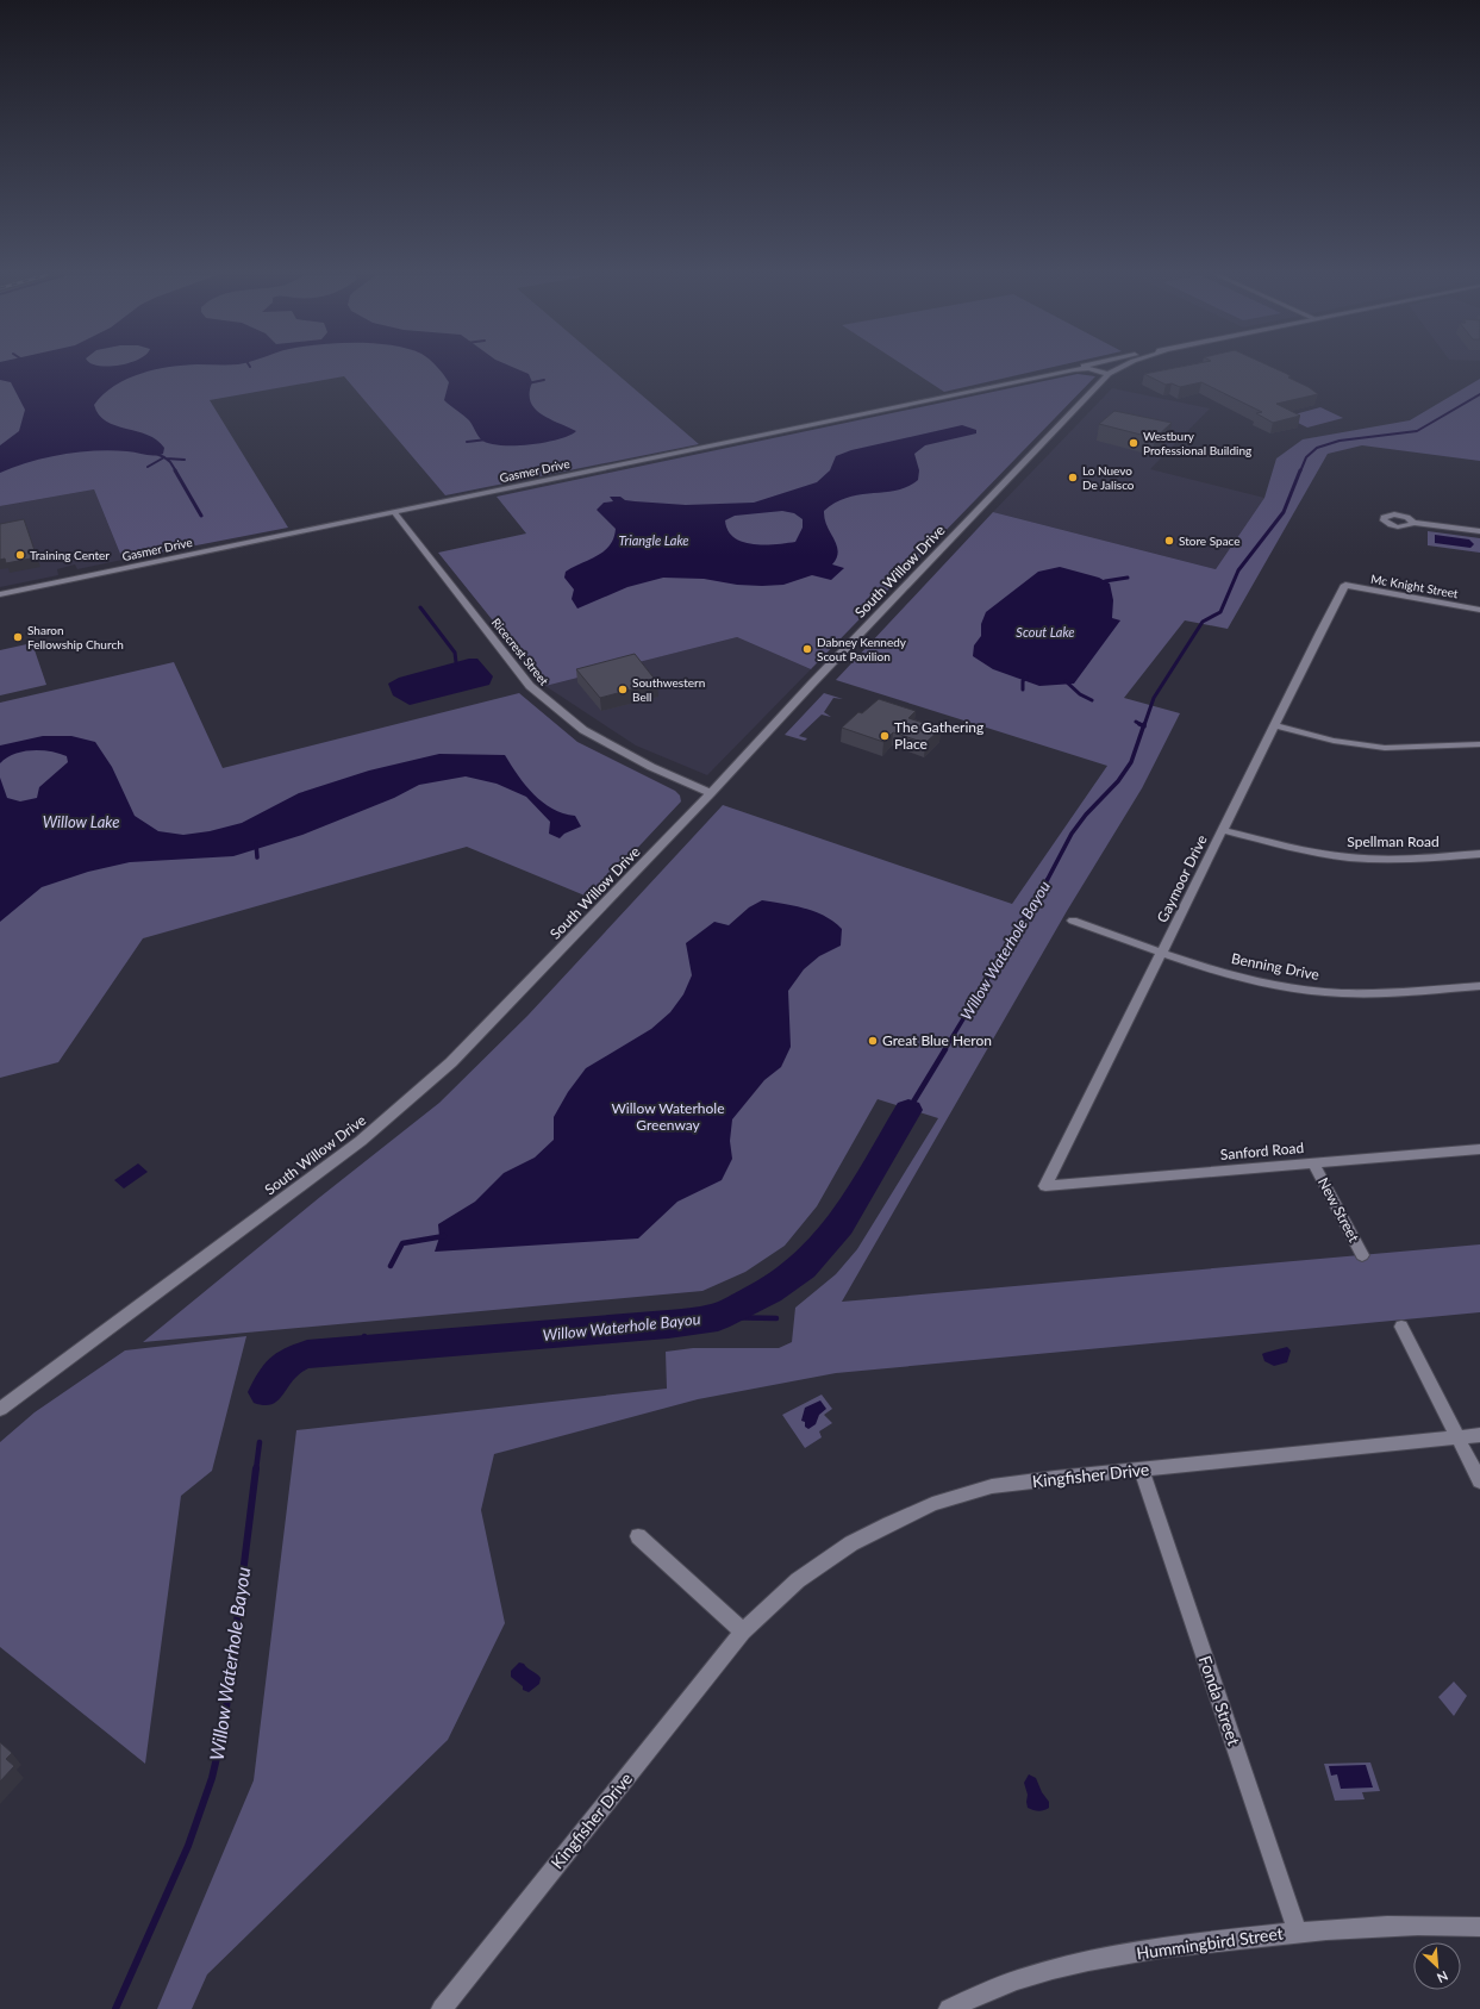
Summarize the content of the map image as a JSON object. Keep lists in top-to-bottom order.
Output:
{
  "streets": {
    "street": [
      "Gasmer Drive",
      "South Willow Drive",
      "Mc Knight Street",
      "Ricecrest Street",
      "Spellman Road",
      "Gaymoor Drive",
      "Benning Drive",
      "Sanford Road",
      "New Street",
      "Kingfisher Drive",
      "Fonda Street",
      "Hummingbird Street"
    ]
  },
  "crossings": [
    ["Gasmer Drive", "South Willow Drive"],
    ["Gasmer Drive", "Ricecrest Street"],
    ["South Willow Drive", "Ricecrest Street"],
    ["Mc Knight Street", "Gaymoor Drive"],
    ["Spellman Road", "Gaymoor Drive"],
    ["Gaymoor Drive", "Benning Drive"],
    ["Gaymoor Drive", "Sanford Road"],
    ["Sanford Road", "New Street"],
    ["Kingfisher Drive", "Fonda Street"],
    ["Fonda Street", "Hummingbird Street"]
  ],
  "water": [
    "Triangle Lake",
    "Scout Lake",
    "Willow Lake",
    "Willow Waterhole Bayou"
  ],
  "parks": ["Willow Waterhole Greenway"],
  "places": [
    "Westbury Professional Building",
    "Lo Nuevo De Jalisco",
    "Store Space",
    "Training Center",
    "Sharon Fellowship Church",
    "Dabney Kennedy Scout Pavilion",
    "Southwestern Bell",
    "The Gathering Place",
    "Great Blue Heron"
  ],
  "north": "bottom right"
}
